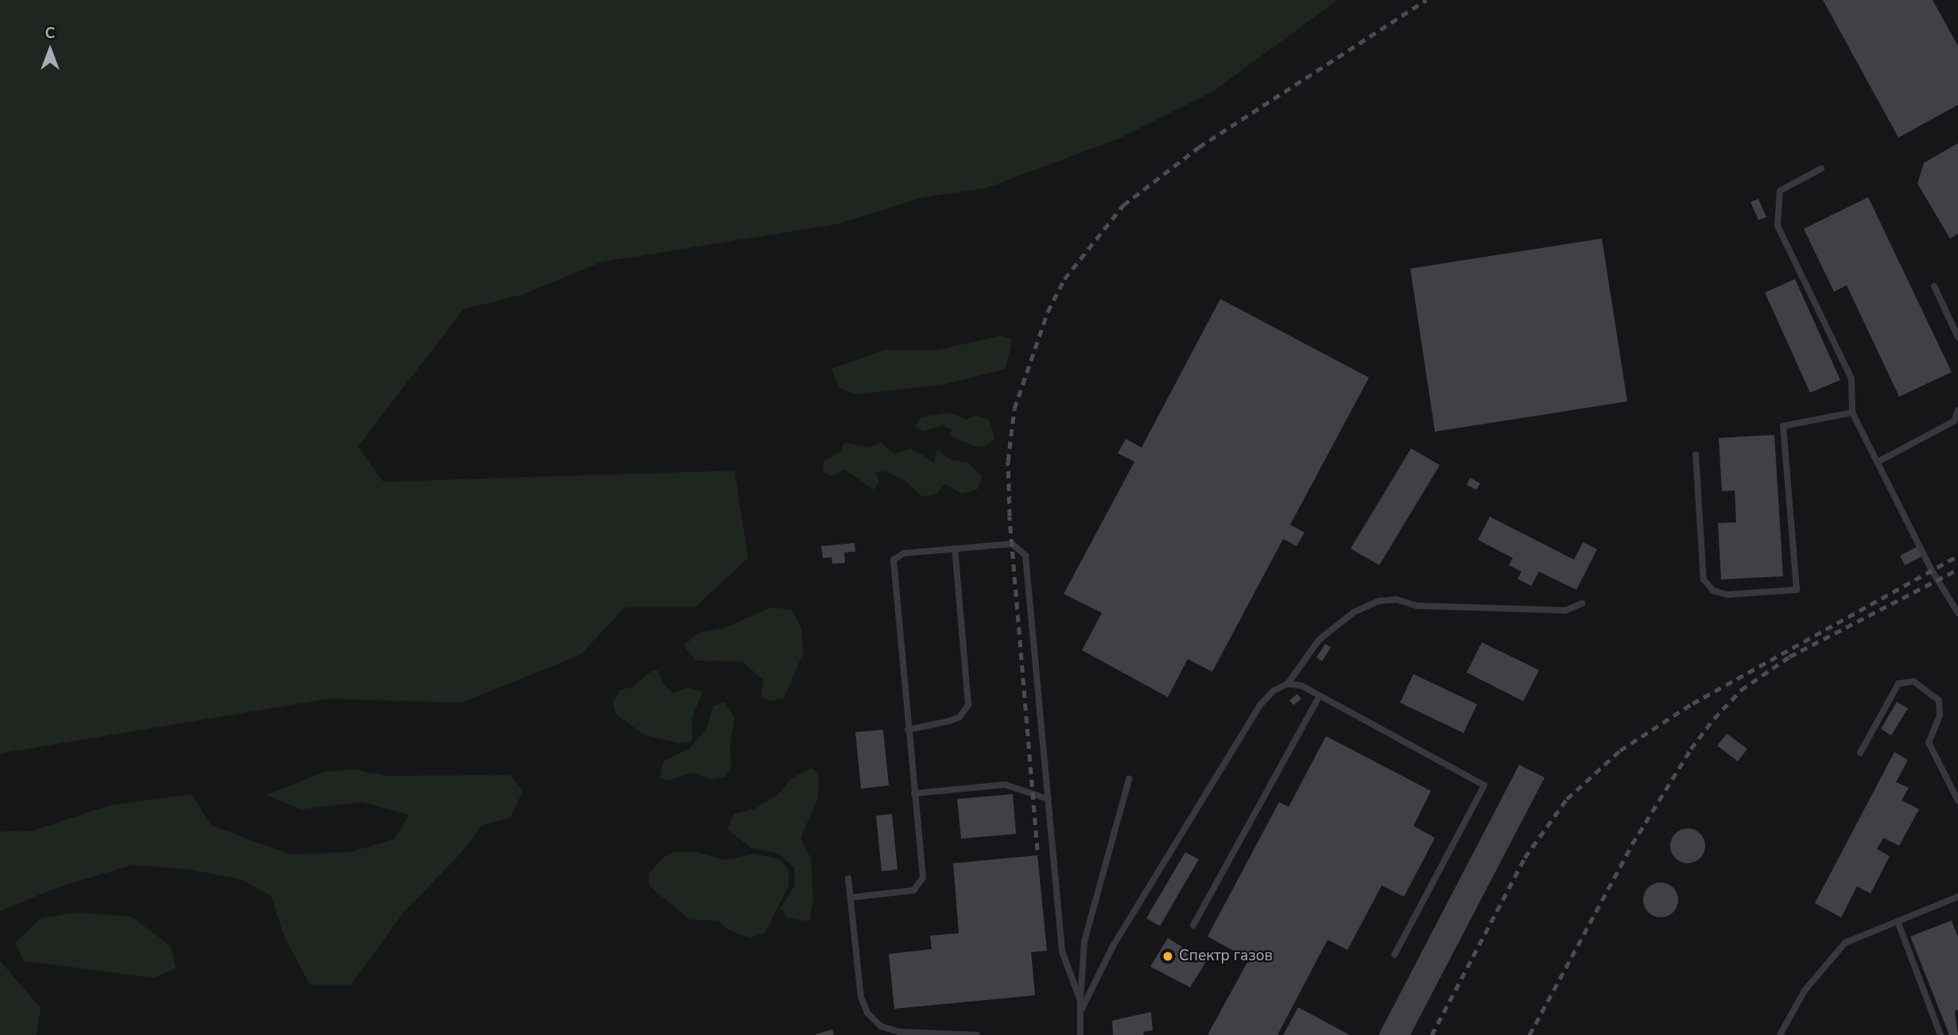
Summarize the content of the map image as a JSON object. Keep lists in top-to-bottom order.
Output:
{
  "places": ["Спектр газов"],
  "north": "top"
}
